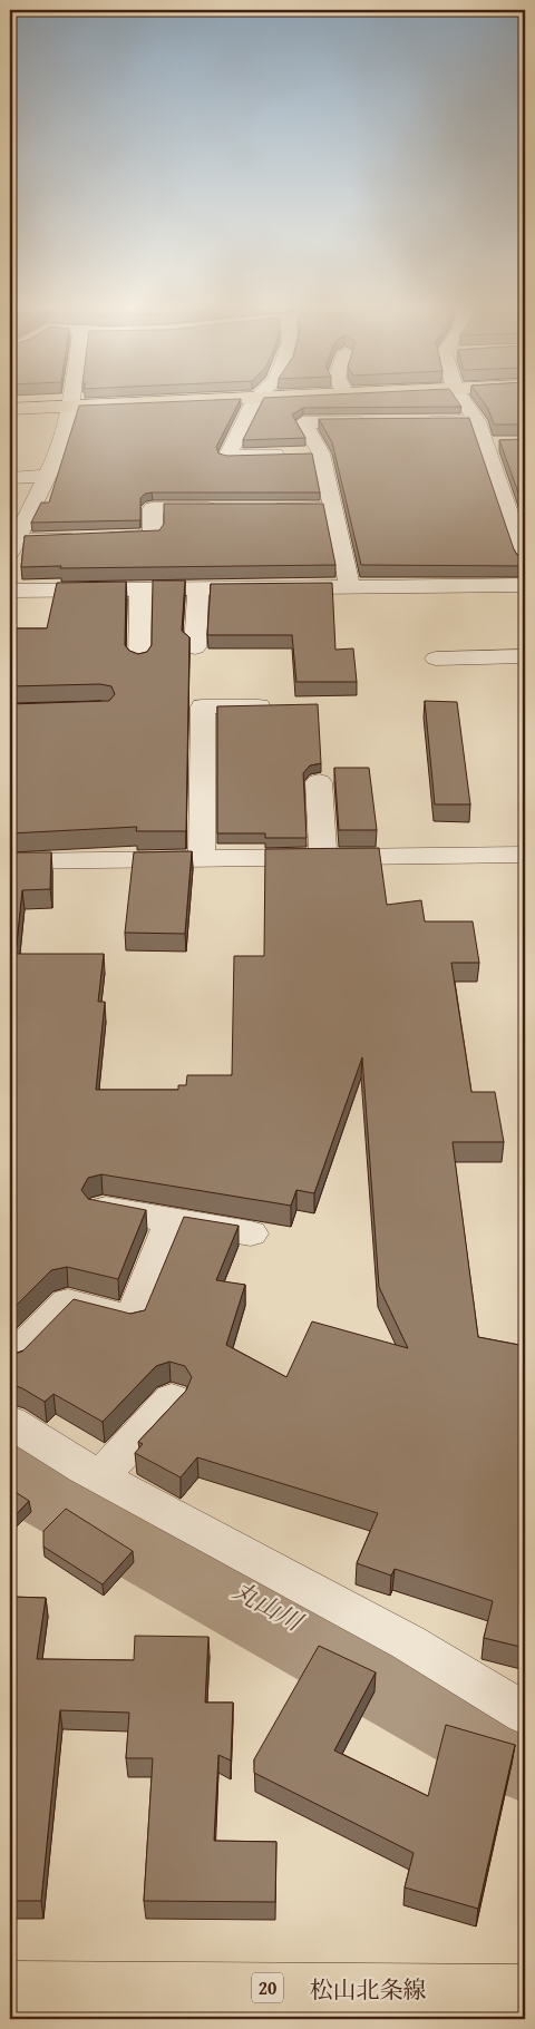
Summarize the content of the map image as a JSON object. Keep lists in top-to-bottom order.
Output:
{
  "streets": {
    "main road": ["20", "松山北条線"]
  },
  "water": ["丸山川"]
}
